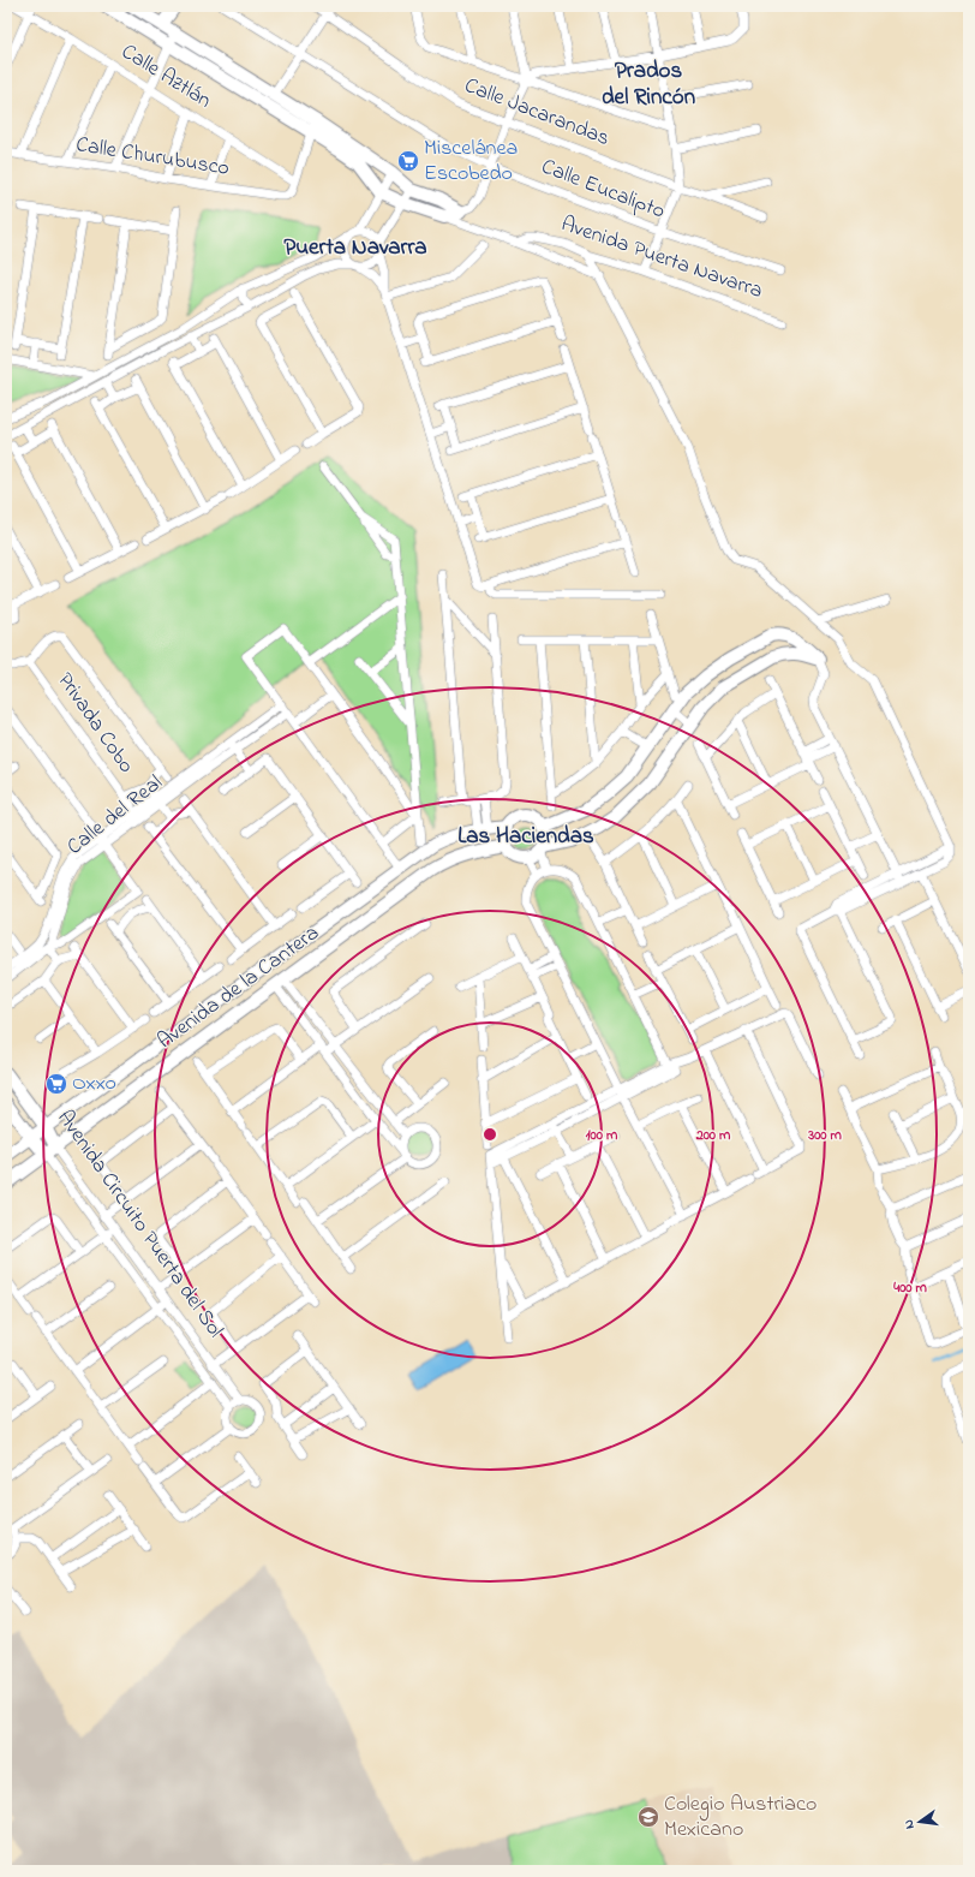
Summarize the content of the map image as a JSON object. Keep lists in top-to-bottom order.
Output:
{
  "streets": {
    "street": [
      "Calle Aztlán",
      "Calle Jacarandas",
      "Calle Churubusco",
      "Calle Eucalipto",
      "Avenida Puerta Navarra",
      "Privada Cobo",
      "Calle del Real",
      "Avenida de la Cantera",
      "Avenida Circuito Puerta del Sol"
    ]
  },
  "crossings": [
    ["Calle Aztlán", "Calle Churubusco"],
    ["Avenida de la Cantera", "Avenida Circuito Puerta del Sol"]
  ],
  "districts": ["Prados del Rincón", "Puerta Navarra", "Las Haciendas"],
  "places": {
    "supermarket": ["Miscelánea Escobedo", "Oxxo"],
    "school or university": ["Colegio Austriaco Mexicano"]
  },
  "north": "left",
  "rings": [
    "100 m",
    "200 m",
    "300 m",
    "400 m"
  ]
}
